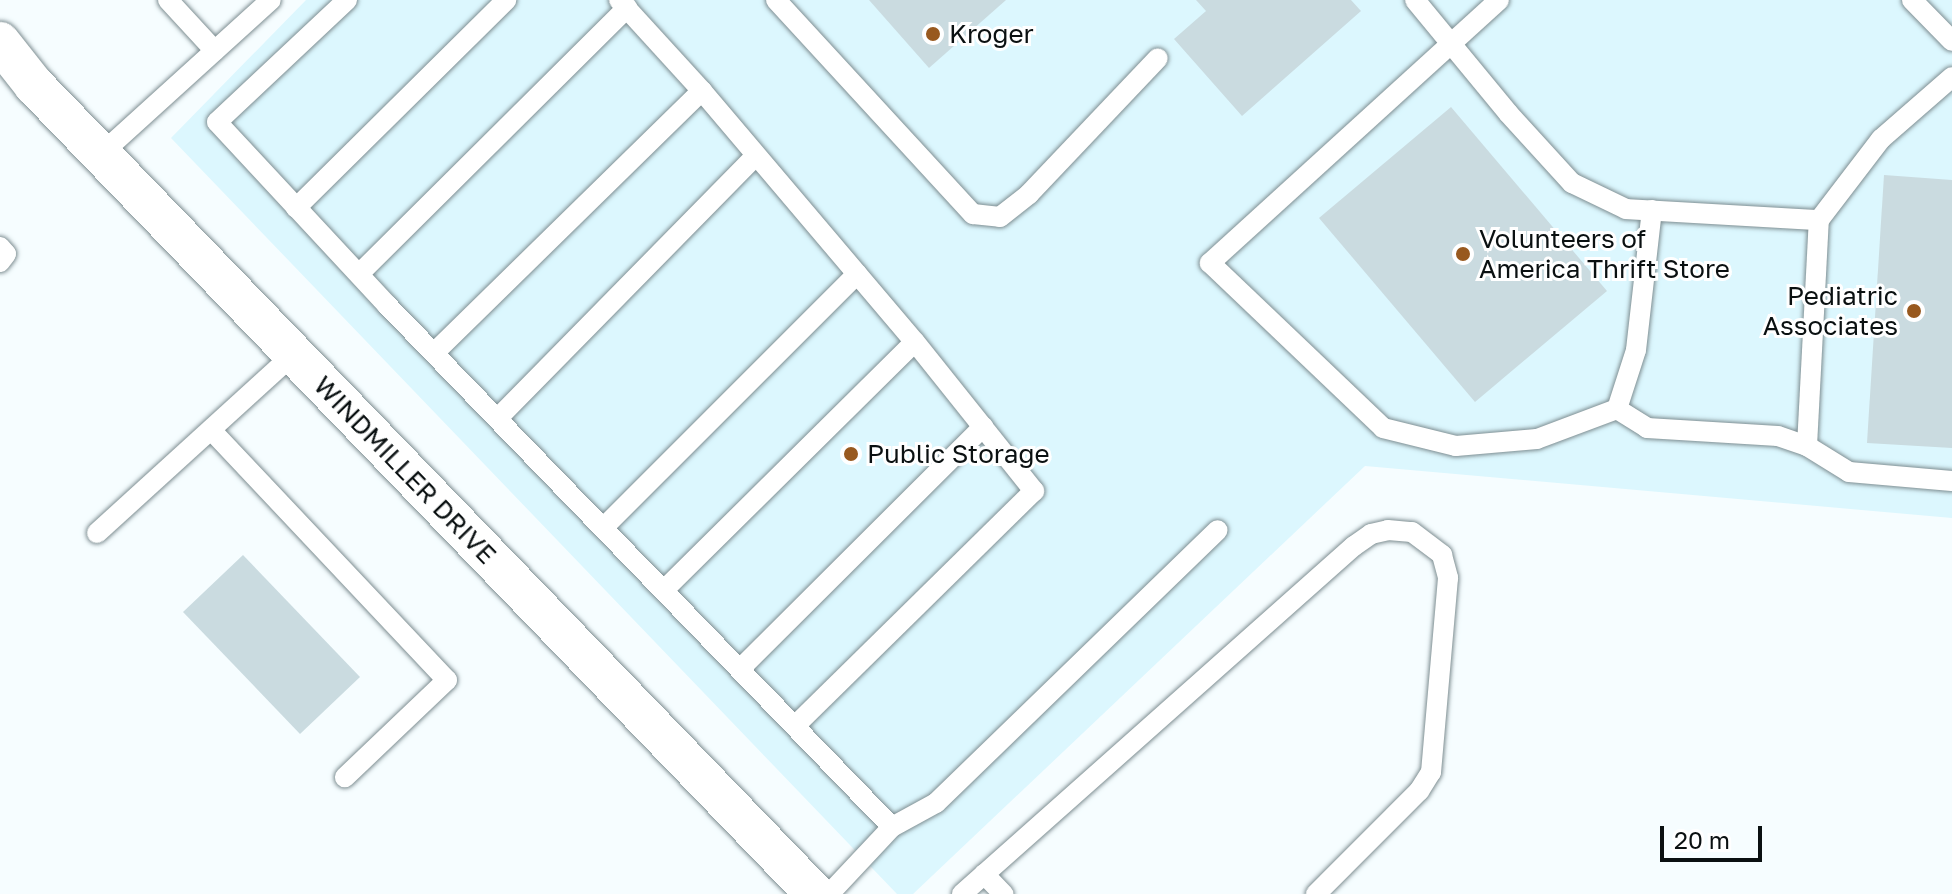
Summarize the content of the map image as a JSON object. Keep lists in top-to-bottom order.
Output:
{
  "streets": {
    "street": ["WINDMILLER DRIVE"]
  },
  "places": [
    "Kroger",
    "Volunteers of America Thrift Store",
    "Pediatric Associates",
    "Public Storage"
  ],
  "scale_bar": "20 m"
}
